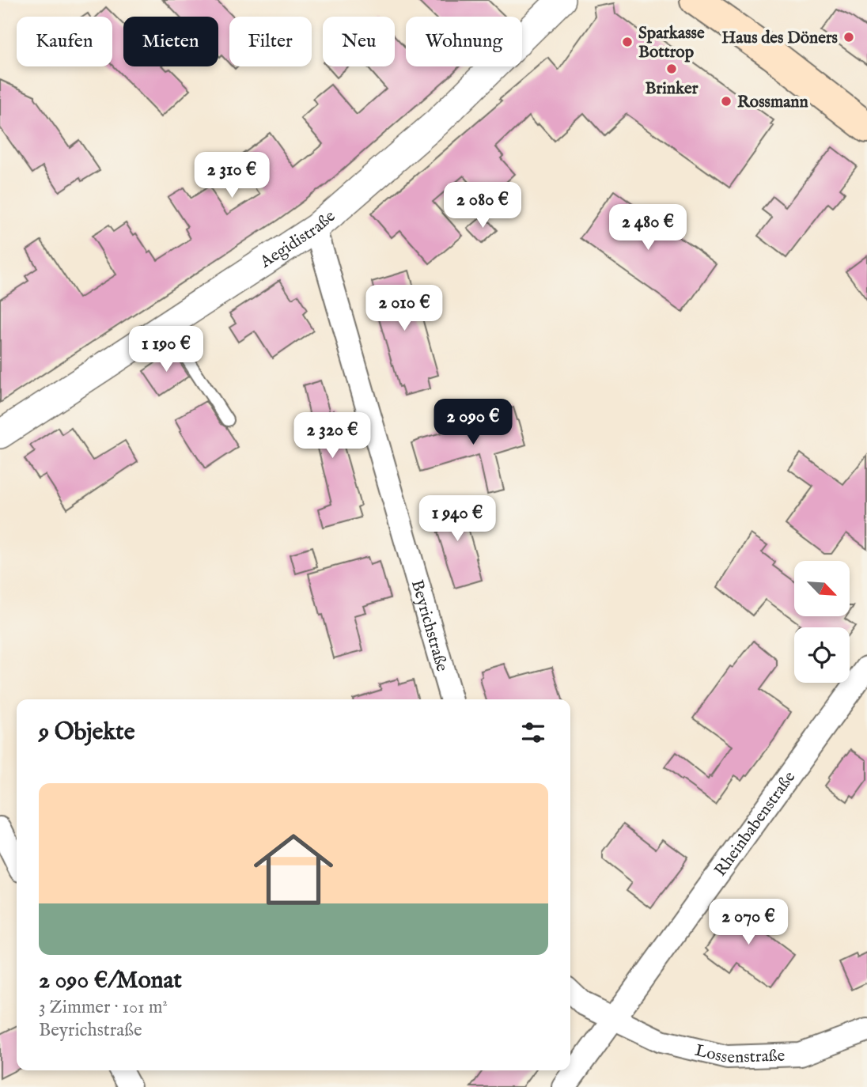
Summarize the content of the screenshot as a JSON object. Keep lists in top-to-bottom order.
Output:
{
  "streets": {
    "street": [
      "Aegidistraße",
      "Beyrichstraße",
      "Rheinbabenstraße",
      "Lossenstraße"
    ]
  },
  "crossings": [
    ["Aegidistraße", "Beyrichstraße"],
    ["Rheinbabenstraße", "Lossenstraße"]
  ],
  "places": [
    "Haus des Döners",
    "Sparkasse Bottrop",
    "Brinker",
    "Rossmann"
  ],
  "north": "bottom right",
  "page": {
    "chip": [
      "Kaufen",
      "Mieten",
      "Filter",
      "Neu",
      "Wohnung"
    ],
    "price": [
      "2 310 €",
      "2 080 €",
      "2 480 €",
      "2 010 €",
      "1 190 €",
      "2 090 €",
      "2 320 €",
      "1 940 €",
      "2 070 €"
    ],
    "heading": "9 Objekte",
    "list": [
      {
        "name": "2 090 €/Monat",
        "note": "3 Zimmer · 101 m² · Beyrichstraße"
      }
    ]
  }
}
